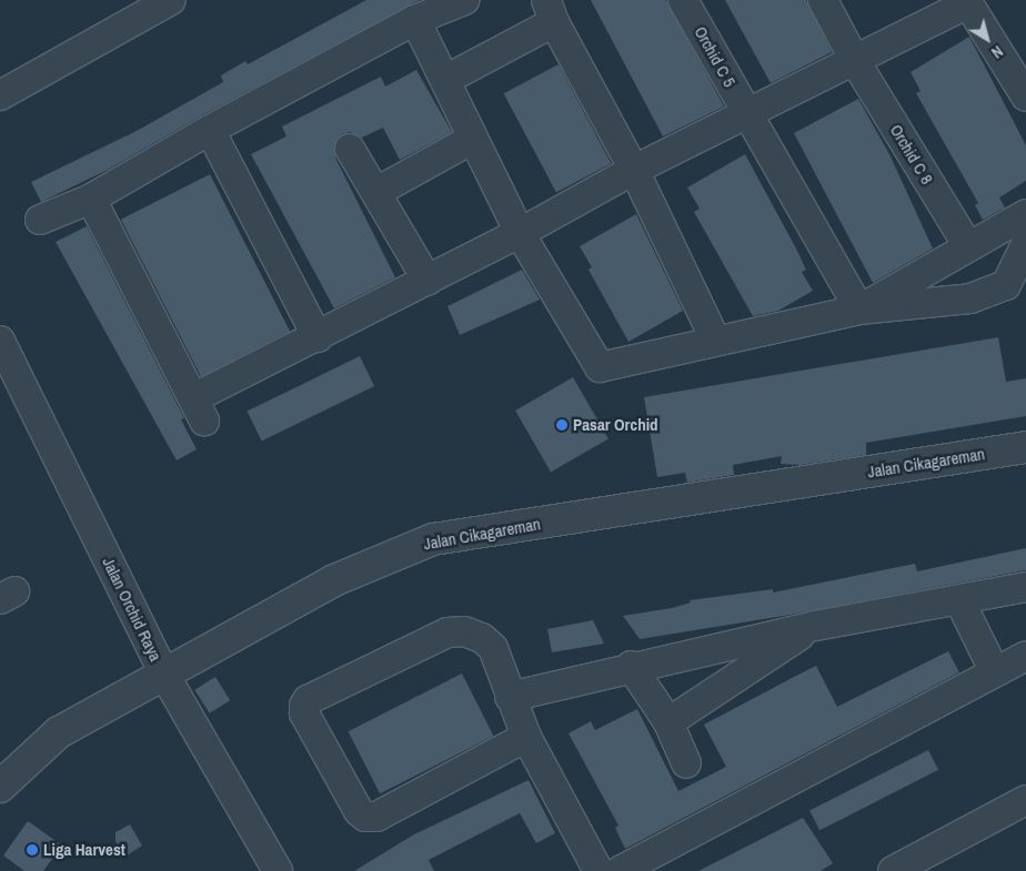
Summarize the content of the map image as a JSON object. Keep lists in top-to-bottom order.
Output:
{
  "streets": {
    "street": [
      "Orchid C 5",
      "Orchid C 8",
      "Jalan Cikagareman",
      "Jalan Orchid Raya"
    ]
  },
  "crossings": [
    ["Jalan Cikagareman", "Jalan Orchid Raya"]
  ],
  "places": ["Pasar Orchid", "Liga Harvest"],
  "north": "bottom right"
}
